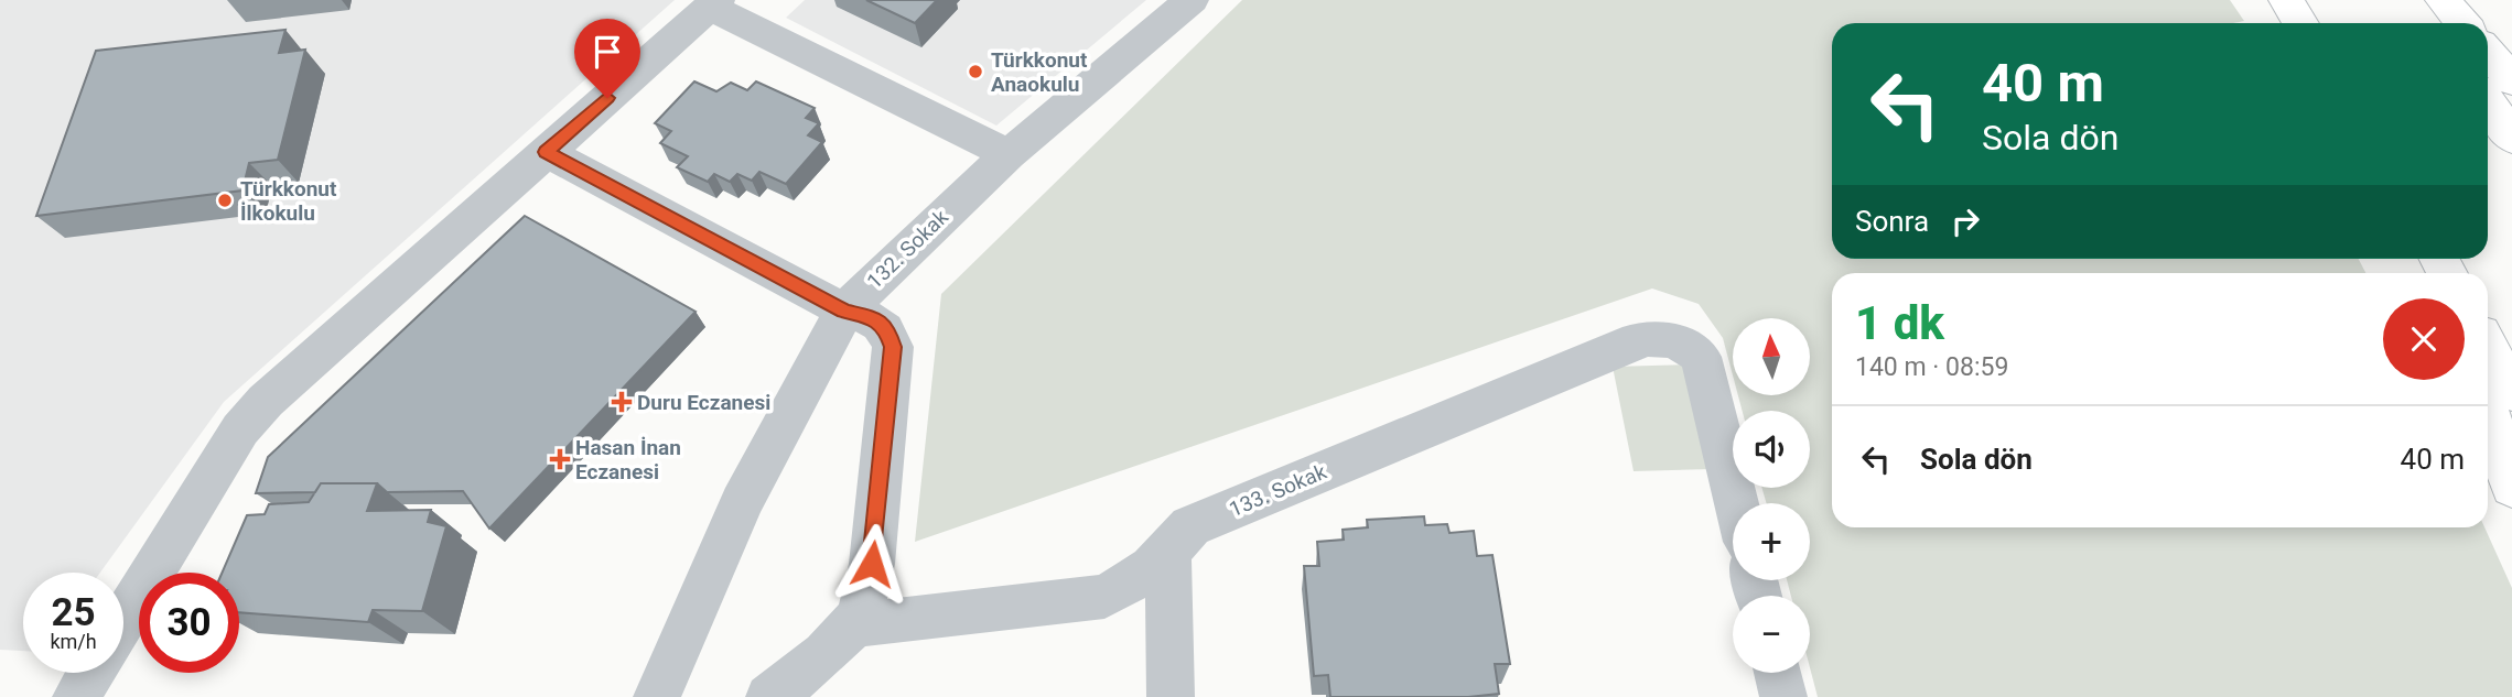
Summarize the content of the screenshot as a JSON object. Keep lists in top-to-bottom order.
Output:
{
  "streets": {
    "street": ["132. Sokak", "133. Sokak"]
  },
  "places": {
    "other": ["Türkkonut Anaokulu", "Türkkonut İlkokulu"],
    "health": ["Duru Eczanesi", "Hasan İnan Eczanesi"]
  },
  "north": "top",
  "page": {
    "turn": ["40 m", "Sola dön"],
    "then": "Sonra",
    "heading": ["1 dk", "140 m · 08:59"],
    "map_buttons": ["+", "−"],
    "list": [
      {
        "name": "Sola dön",
        "value": "40 m"
      }
    ],
    "speed": "25 km/h",
    "limit": "30"
  }
}
